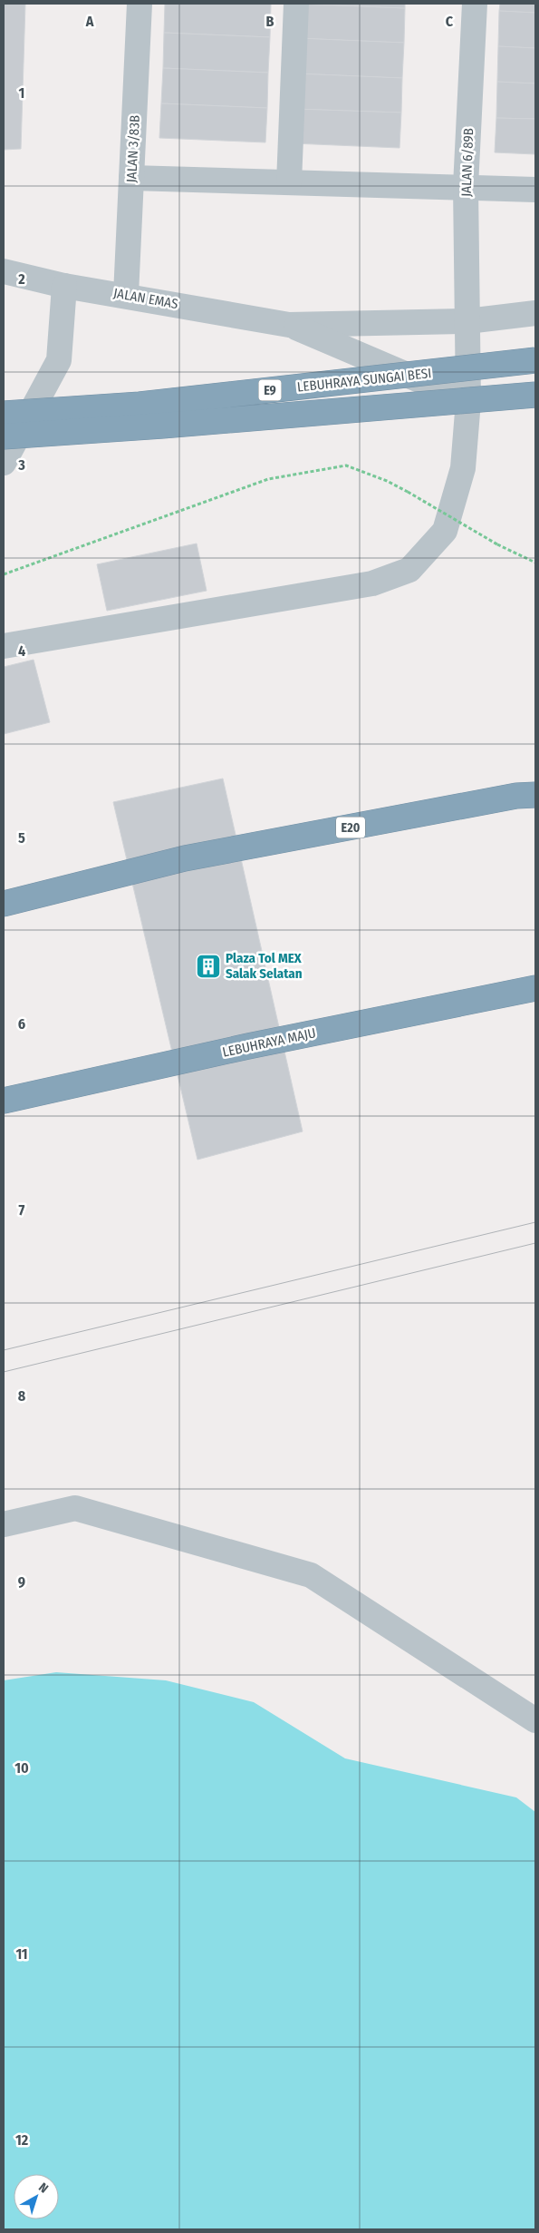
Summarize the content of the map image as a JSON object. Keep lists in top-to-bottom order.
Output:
{
  "streets": {
    "highway": [
      "LEBUHRAYA SUNGAI BESI",
      "E9",
      "E20",
      "LEBUHRAYA MAJU"
    ],
    "street": ["JALAN 3/83B", "JALAN 6/89B", "JALAN EMAS"]
  },
  "crossings": [
    ["JALAN 3/83B", "JALAN EMAS"],
    ["JALAN 6/89B", "JALAN EMAS"],
    ["JALAN EMAS", "LEBUHRAYA SUNGAI BESI"]
  ],
  "places": {
    "building": ["Plaza Tol MEX Salak Selatan"]
  },
  "north": "top right",
  "grid": {
    "columns": ["A", "B", "C"],
    "rows": [
      "1",
      "2",
      "3",
      "4",
      "5",
      "6",
      "7",
      "8",
      "9",
      "10",
      "11",
      "12"
    ]
  }
}
